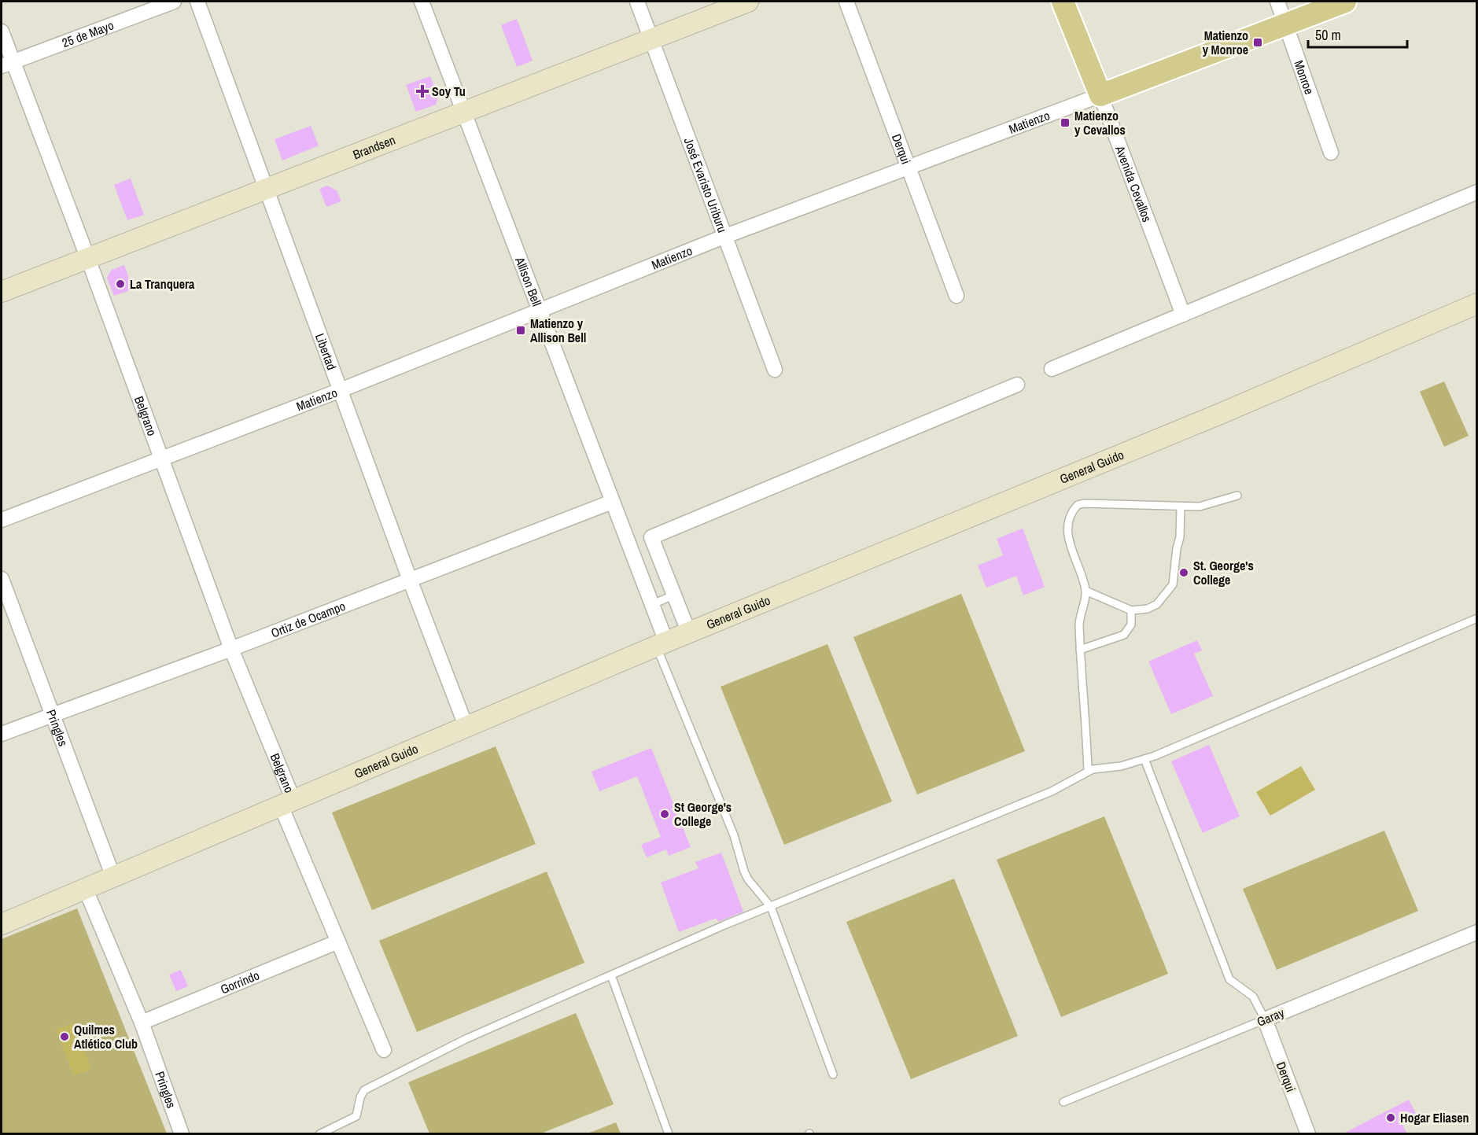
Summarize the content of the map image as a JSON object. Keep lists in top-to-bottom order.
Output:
{
  "streets": {
    "main road": [
      "Matienzo",
      "Brandsen",
      "Avenida Cevallos",
      "General Guido"
    ],
    "street": [
      "25 de Mayo",
      "Monroe",
      "Derqui",
      "José Evaristo Uriburu",
      "Allison Bell",
      "Libertad",
      "Belgrano",
      "Ortiz de Ocampo",
      "Pringles",
      "Gorrindo",
      "Garay"
    ]
  },
  "crossings": [
    ["25 de Mayo", "Belgrano"],
    ["Monroe", "Matienzo"],
    ["Matienzo", "Derqui"],
    ["Matienzo", "Avenida Cevallos"],
    ["Matienzo", "José Evaristo Uriburu"],
    ["Matienzo", "Allison Bell"],
    ["Matienzo", "Libertad"],
    ["Matienzo", "Belgrano"],
    ["Brandsen", "José Evaristo Uriburu"],
    ["Brandsen", "Allison Bell"],
    ["Brandsen", "Libertad"],
    ["Brandsen", "Belgrano"],
    ["Derqui", "Garay"],
    ["Allison Bell", "General Guido"],
    ["Allison Bell", "Ortiz de Ocampo"],
    ["Libertad", "General Guido"],
    ["Libertad", "Ortiz de Ocampo"],
    ["Belgrano", "General Guido"],
    ["Belgrano", "Ortiz de Ocampo"],
    ["Belgrano", "Gorrindo"],
    ["General Guido", "Pringles"],
    ["Ortiz de Ocampo", "Pringles"],
    ["Pringles", "Gorrindo"]
  ],
  "places": {
    "transit": ["Matienzo y Monroe", "Matienzo y Cevallos", "Matienzo y Allison Bell"],
    "health": ["Soy Tu"],
    "other": [
      "La Tranquera",
      "St. George's College",
      "St George's College",
      "Quilmes Atlético Club",
      "Hogar Eliasen"
    ]
  },
  "scale_bar": "50 m"
}
